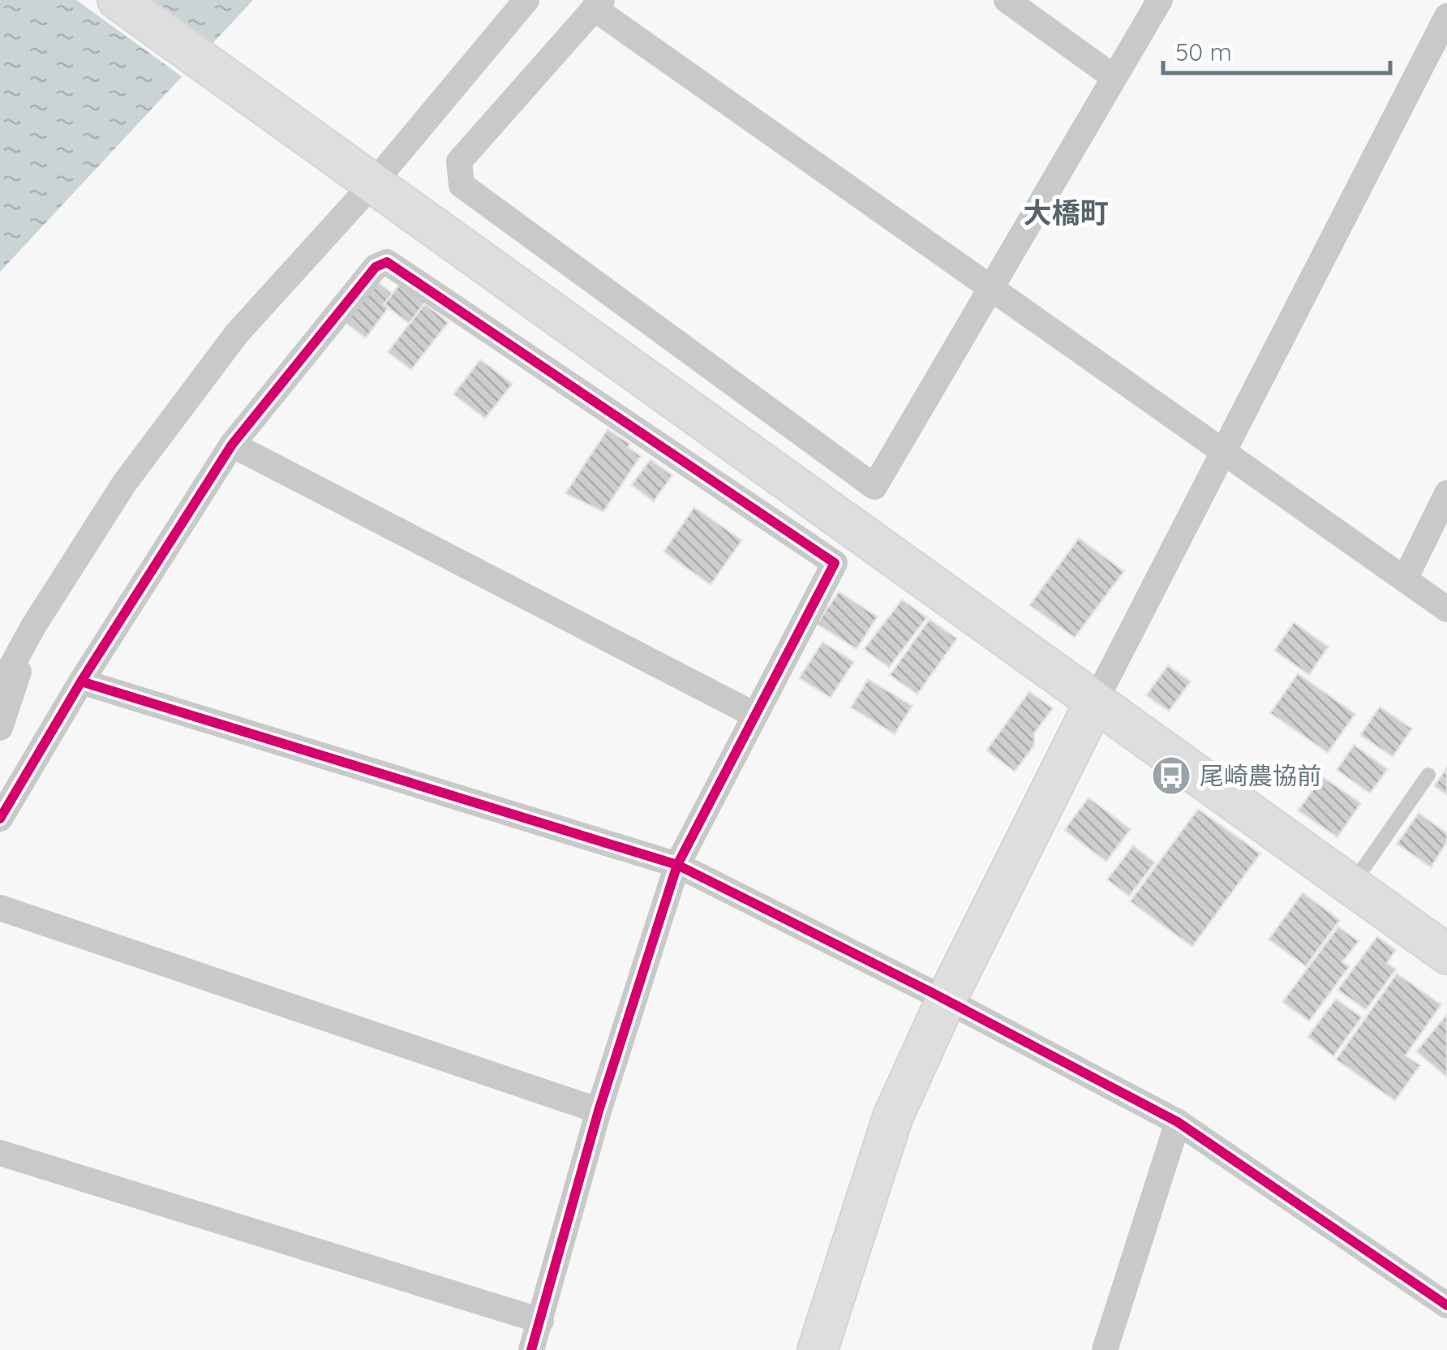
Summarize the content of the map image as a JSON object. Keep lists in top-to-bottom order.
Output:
{
  "districts": ["大橋町"],
  "places": {
    "bus stop": ["尾崎農協前"]
  },
  "scale_bar": "50 m"
}
